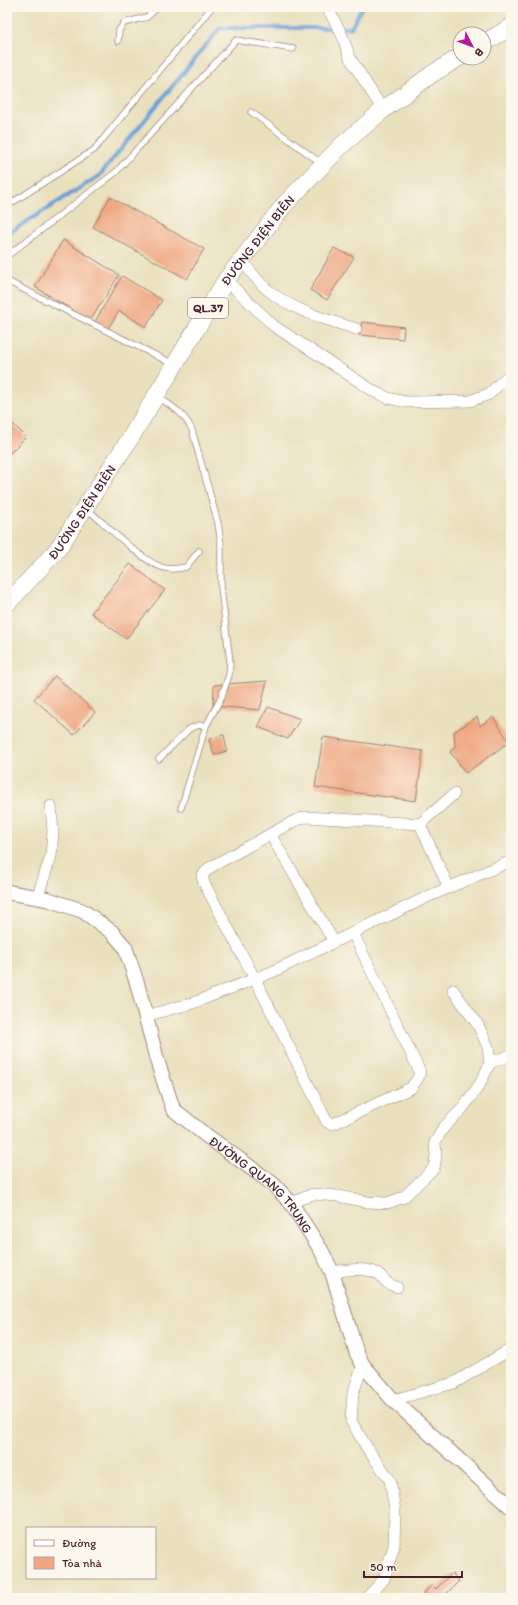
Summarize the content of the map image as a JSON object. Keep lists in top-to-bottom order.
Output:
{
  "streets": {
    "main road": ["ĐƯỜNG ĐIỆN BIÊN", "QL.37"],
    "street": ["ĐƯỜNG QUANG TRUNG"]
  },
  "legend": ["Đường", "Tòa nhà"],
  "scale_bar": "50 m",
  "north": "bottom right"
}
